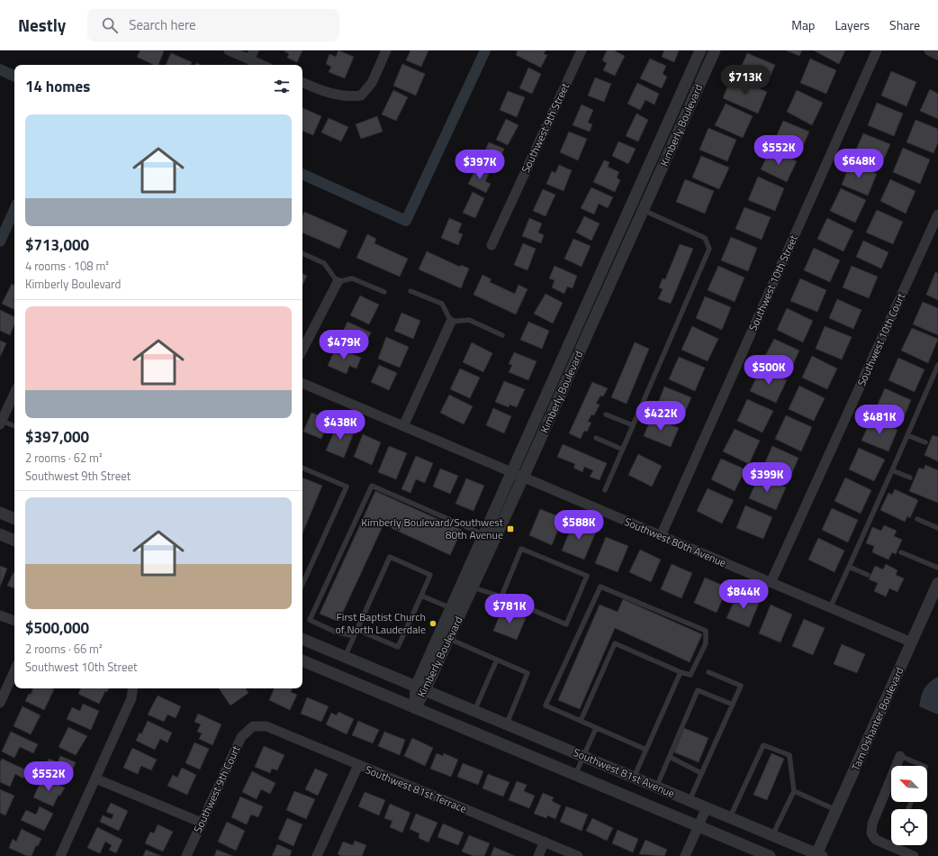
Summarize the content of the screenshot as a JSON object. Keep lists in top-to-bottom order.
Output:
{
  "streets": {
    "street": [
      "Kimberly Boulevard",
      "Southwest 9th Street",
      "Southwest 10th Street",
      "Southwest 10th Court",
      "Southwest 80th Avenue",
      "Tam Oshanter Boulevard",
      "Southwest 81st Avenue",
      "Southwest 9th Court",
      "Southwest 81st Terrace"
    ]
  },
  "crossings": [
    ["Kimberly Boulevard", "Southwest 80th Avenue"],
    ["Kimberly Boulevard", "Southwest 81st Avenue"],
    ["Southwest 10th Street", "Southwest 80th Avenue"],
    ["Southwest 10th Court", "Southwest 80th Avenue"],
    ["Southwest 80th Avenue", "Tam Oshanter Boulevard"],
    ["Tam Oshanter Boulevard", "Southwest 81st Avenue"],
    ["Southwest 9th Court", "Southwest 81st Terrace"]
  ],
  "places": {
    "transit": ["Kimberly Boulevard/Southwest 80th Avenue"],
    "other": ["First Baptist Church of North Lauderdale"]
  },
  "north": "top left",
  "page": {
    "header": "Nestly",
    "search": "Search here",
    "nav": ["Map", "Layers", "Share"],
    "price": [
      "$713K",
      "$552K",
      "$648K",
      "$397K",
      "$479K",
      "$500K",
      "$422K",
      "$481K",
      "$438K",
      "$399K",
      "$588K",
      "$844K",
      "$781K",
      "$552K"
    ],
    "heading": "14 homes",
    "list": [
      {
        "name": "$713,000",
        "note": "4 rooms · 108 m² · Kimberly Boulevard"
      },
      {
        "name": "$397,000",
        "note": "2 rooms · 62 m² · Southwest 9th Street"
      },
      {
        "name": "$500,000",
        "note": "2 rooms · 66 m² · Southwest 10th Street"
      }
    ]
  }
}
